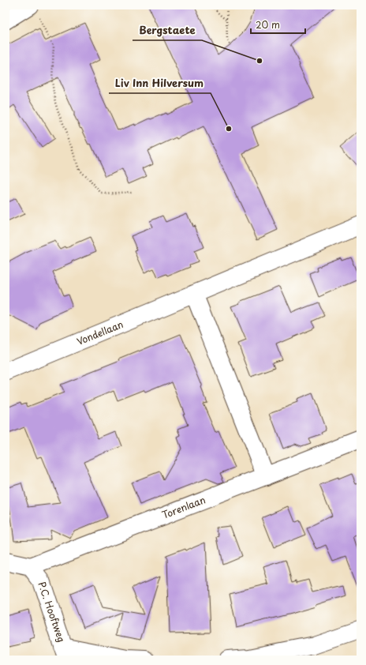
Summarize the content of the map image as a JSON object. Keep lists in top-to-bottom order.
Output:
{
  "streets": {
    "street": ["Vondellaan", "Torenlaan", "P.C. Hooftweg"]
  },
  "crossings": [
    ["Torenlaan", "P.C. Hooftweg"]
  ],
  "places": ["Bergstaete", "Liv Inn Hilversum"],
  "scale_bar": "20 m"
}
